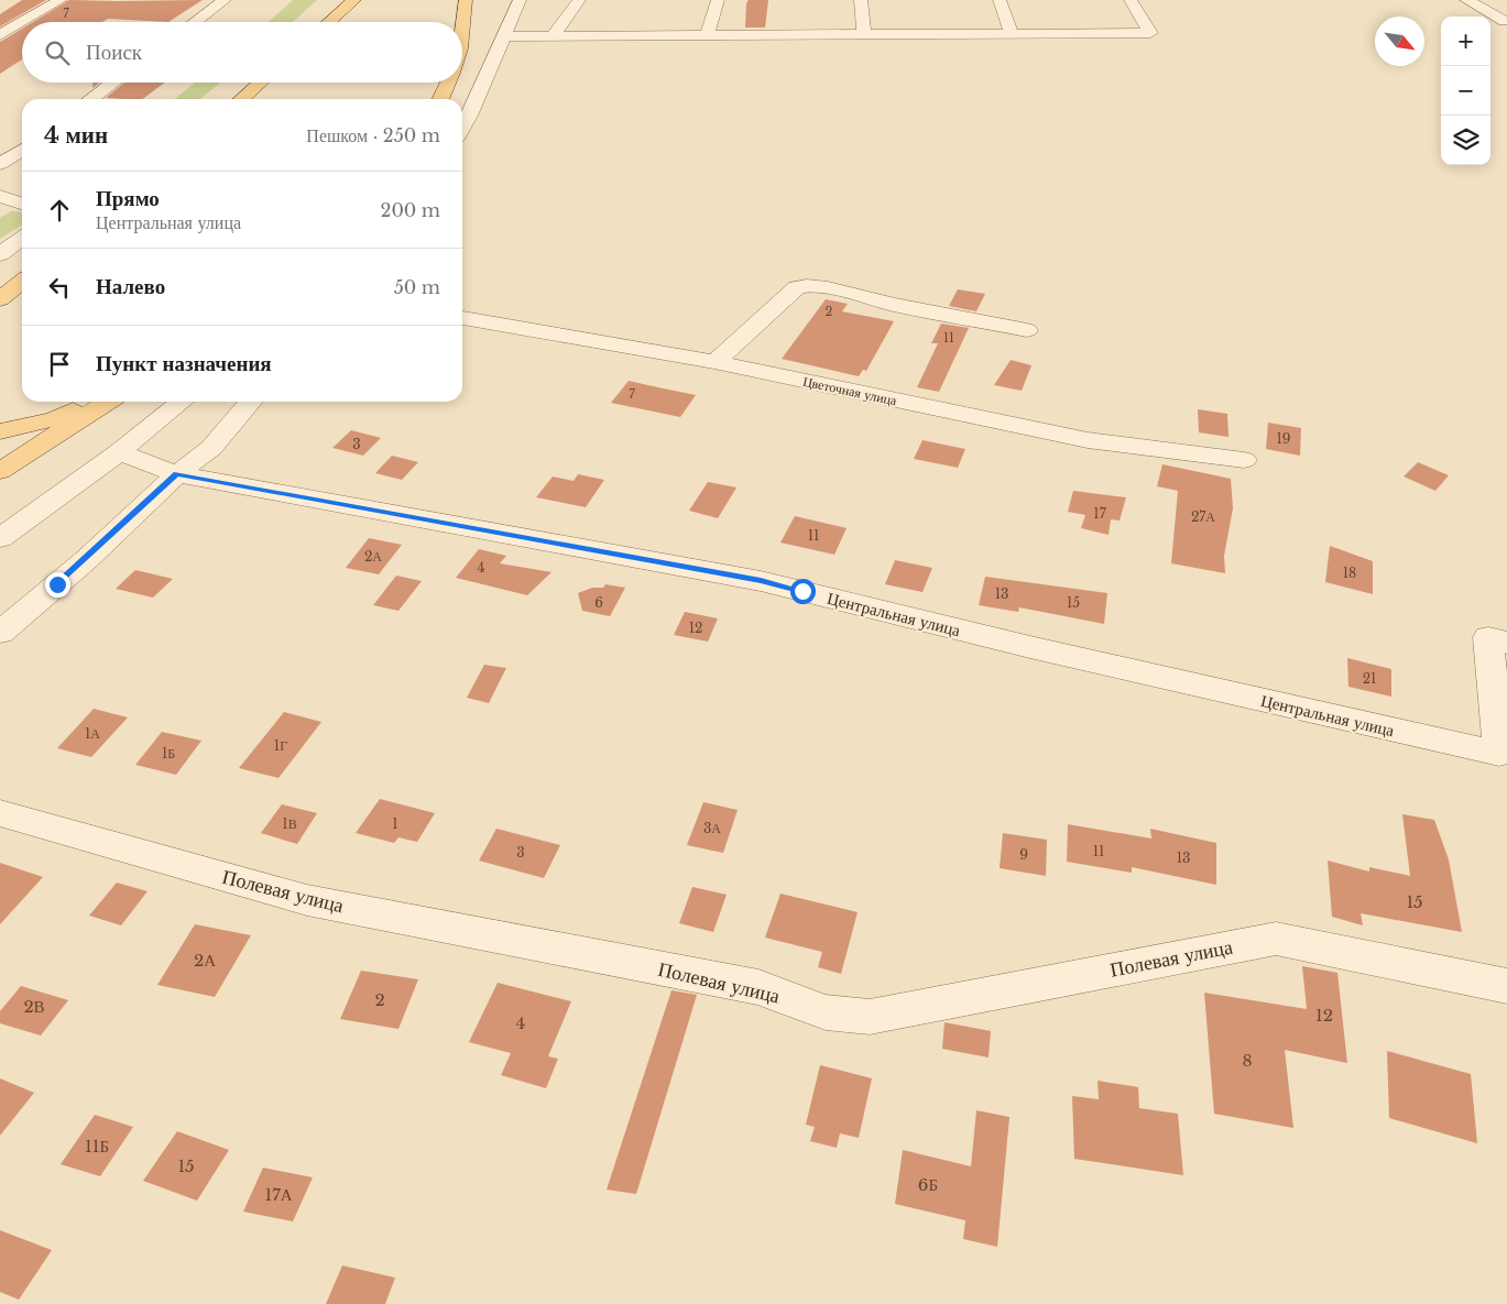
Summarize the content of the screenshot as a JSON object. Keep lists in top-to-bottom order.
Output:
{
  "streets": {
    "street": ["Цветочная улица", "Центральная улица", "Полевая улица"]
  },
  "house_numbers": [
    "7",
    "2",
    "11",
    "7",
    "19",
    "3",
    "17",
    "27А",
    "11",
    "2А",
    "4",
    "18",
    "13",
    "6",
    "15",
    "12",
    "21",
    "1А",
    "1Г",
    "1Б",
    "1В",
    "1",
    "3А",
    "11",
    "3",
    "9",
    "13",
    "15",
    "2А",
    "2",
    "2В",
    "12",
    "4",
    "8",
    "11Б",
    "15",
    "6Б",
    "17А"
  ],
  "north": "bottom right",
  "page": {
    "map_buttons": ["+", "−"],
    "search": "Поиск",
    "heading": ["4 мин", "Пешком · 250 m"],
    "list": [
      ["Прямо", "Центральная улица", "200 m"],
      ["Налево", "50 m"],
      "Пункт назначения"
    ]
  }
}
